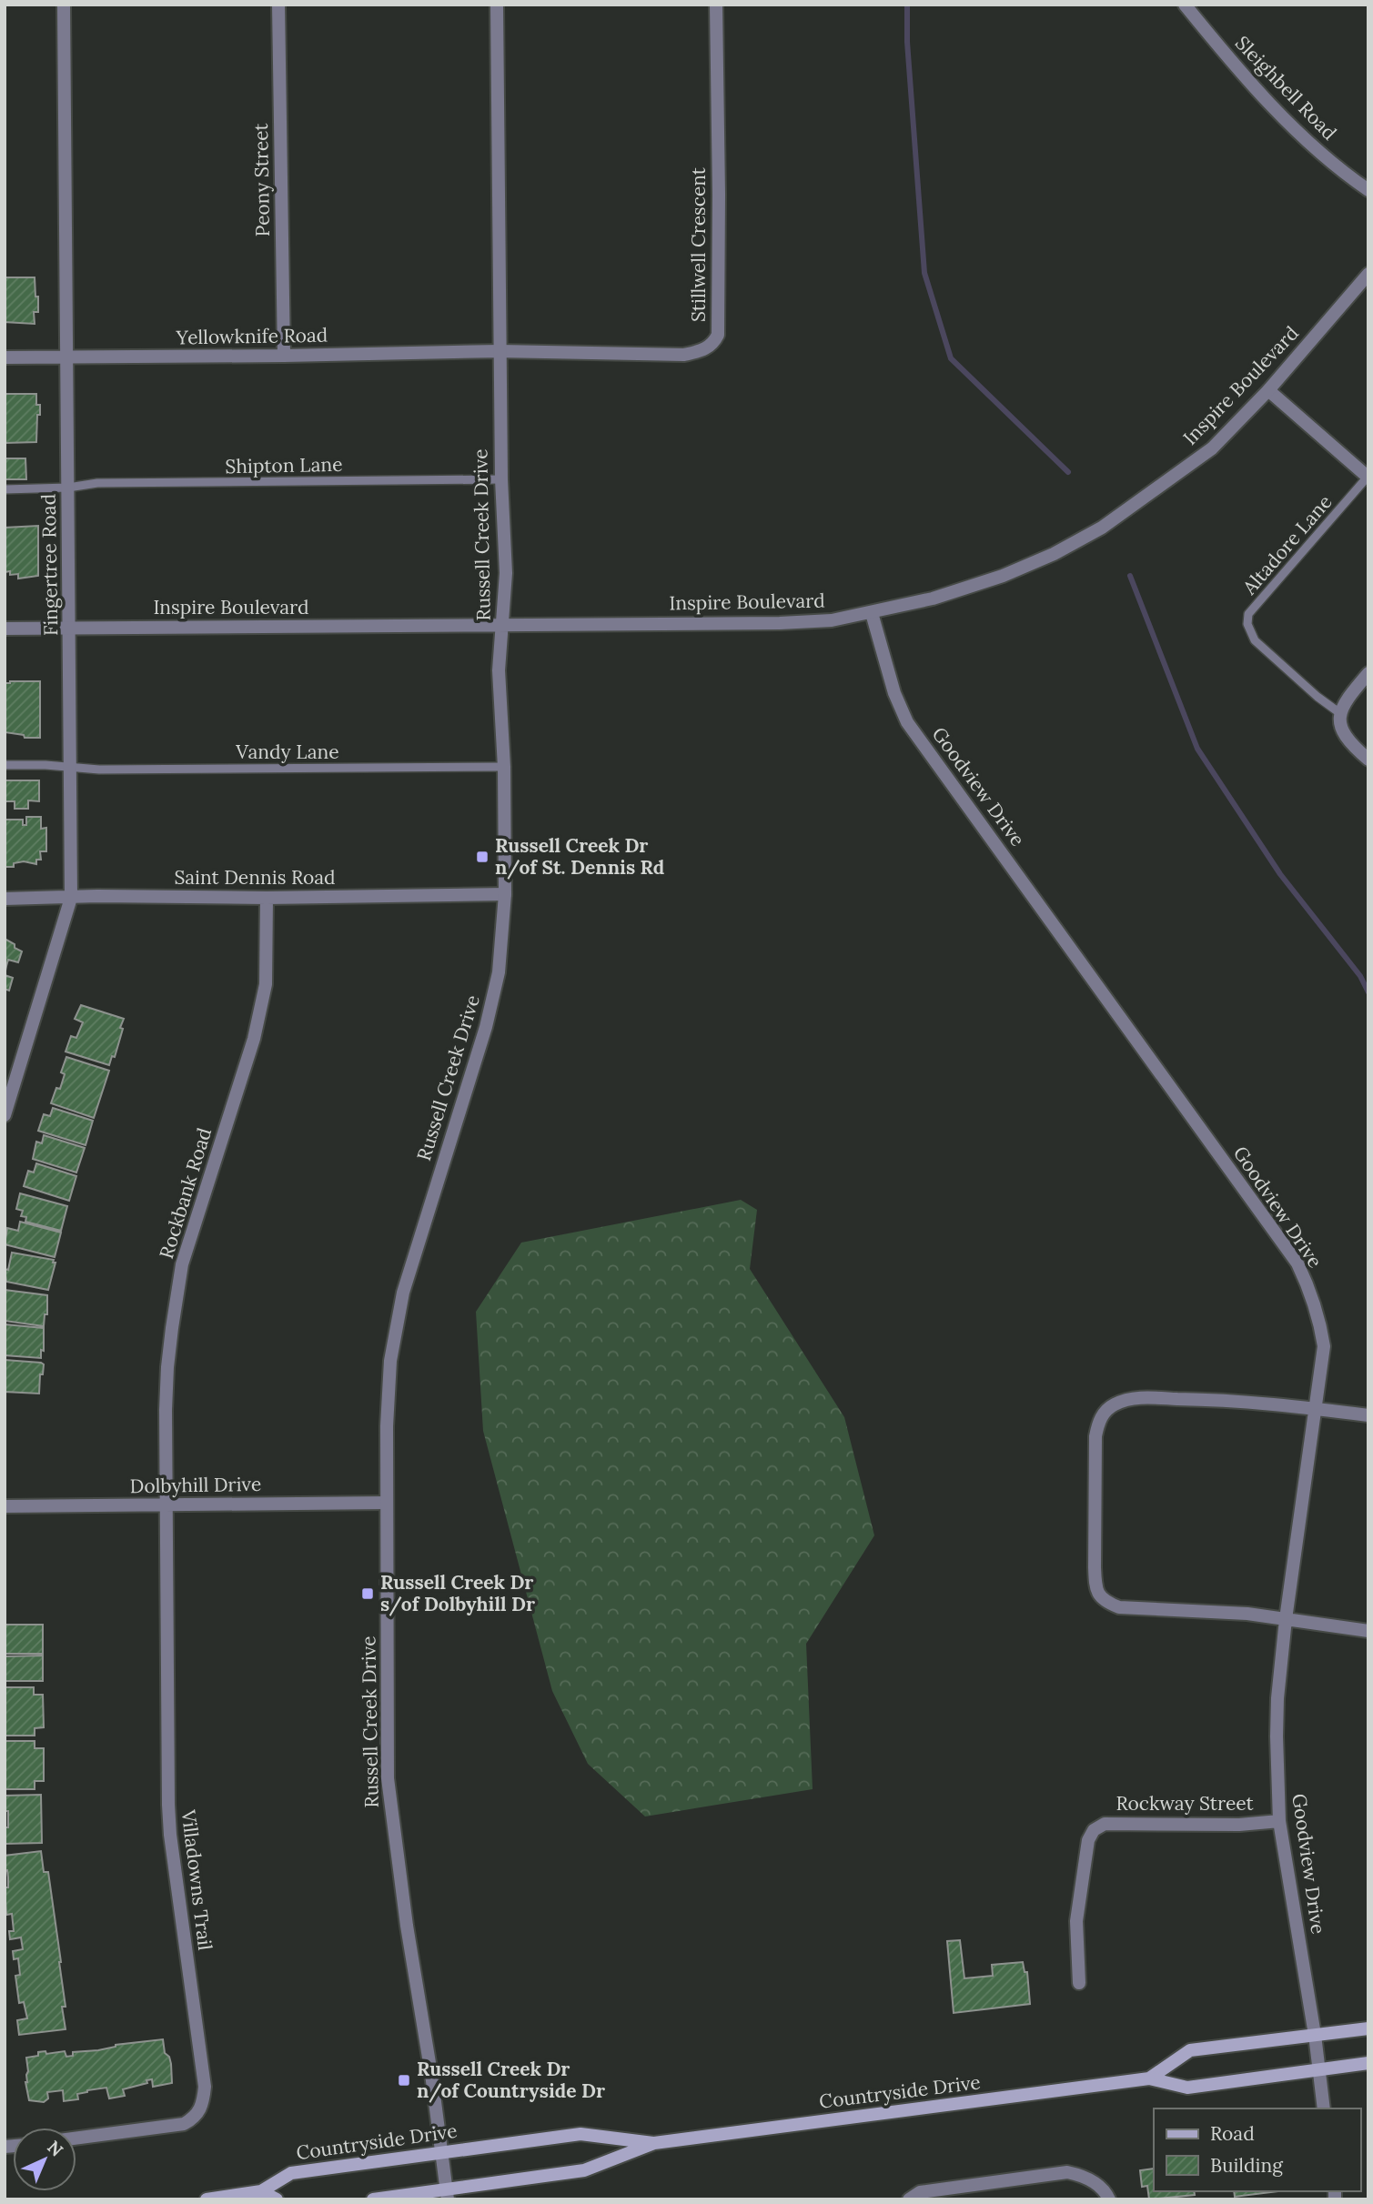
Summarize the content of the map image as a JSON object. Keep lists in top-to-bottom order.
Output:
{
  "streets": {
    "main road": ["Countryside Drive"],
    "street": [
      "Sleighbell Road",
      "Peony Street",
      "Stillwell Crescent",
      "Yellowknife Road",
      "Inspire Boulevard",
      "Russell Creek Drive",
      "Fingertree Road",
      "Goodview Drive",
      "Saint Dennis Road",
      "Rockbank Road",
      "Dolbyhill Drive",
      "Rockway Street",
      "Villadowns Trail"
    ],
    "lane": ["Shipton Lane", "Altadore Lane", "Vandy Lane"]
  },
  "crossings": [
    ["Peony Street", "Yellowknife Road"],
    ["Stillwell Crescent", "Yellowknife Road"],
    ["Stillwell Crescent", "Russell Creek Drive"],
    ["Yellowknife Road", "Russell Creek Drive"],
    ["Yellowknife Road", "Fingertree Road"],
    ["Inspire Boulevard", "Russell Creek Drive"],
    ["Inspire Boulevard", "Fingertree Road"],
    ["Inspire Boulevard", "Goodview Drive"],
    ["Shipton Lane", "Russell Creek Drive"],
    ["Shipton Lane", "Fingertree Road"],
    ["Russell Creek Drive", "Vandy Lane"],
    ["Russell Creek Drive", "Saint Dennis Road"],
    ["Russell Creek Drive", "Dolbyhill Drive"],
    ["Russell Creek Drive", "Countryside Drive"],
    ["Fingertree Road", "Vandy Lane"],
    ["Fingertree Road", "Saint Dennis Road"],
    ["Goodview Drive", "Rockway Street"],
    ["Goodview Drive", "Countryside Drive"],
    ["Saint Dennis Road", "Rockbank Road"],
    ["Rockbank Road", "Dolbyhill Drive"],
    ["Rockbank Road", "Villadowns Trail"],
    ["Dolbyhill Drive", "Villadowns Trail"]
  ],
  "places": {
    "transit": ["Russell Creek Dr n/of St. Dennis Rd", "Russell Creek Dr s/of Dolbyhill Dr", "Russell Creek Dr n/of Countryside Dr"]
  },
  "legend": ["Road", "Building"],
  "north": "top right"
}
